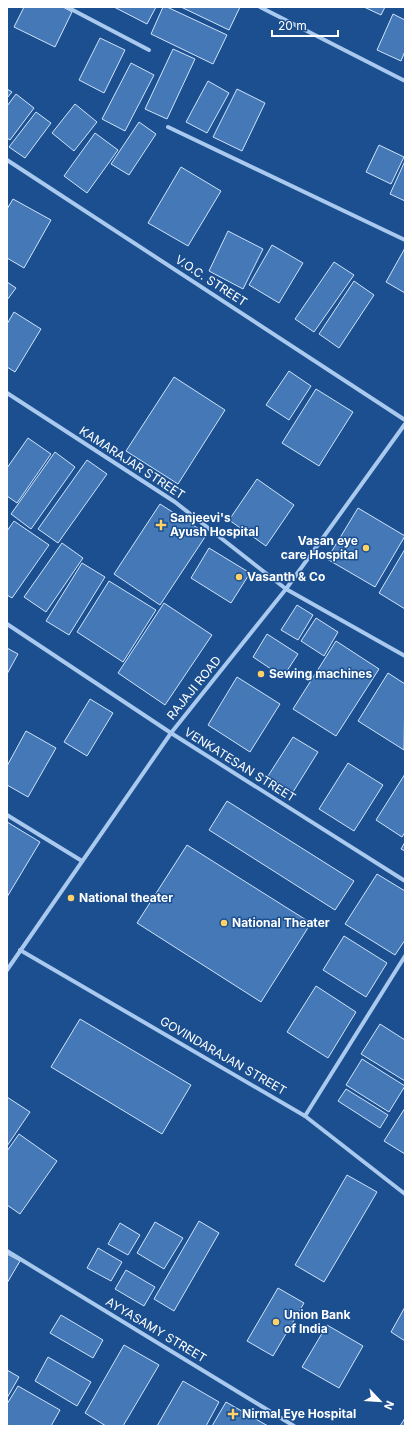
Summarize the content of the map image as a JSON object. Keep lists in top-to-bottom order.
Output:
{
  "streets": {
    "street": [
      "V.O.C. STREET",
      "KAMARAJAR STREET",
      "RAJAJI ROAD",
      "VENKATESAN STREET",
      "GOVINDARAJAN STREET",
      "AYYASAMY STREET"
    ]
  },
  "crossings": [
    ["KAMARAJAR STREET", "RAJAJI ROAD"],
    ["RAJAJI ROAD", "VENKATESAN STREET"],
    ["RAJAJI ROAD", "GOVINDARAJAN STREET"]
  ],
  "places": {
    "health": ["Sanjeevi's Ayush Hospital", "Nirmal Eye Hospital"],
    "other": [
      "Vasan eye care Hospital",
      "Vasanth & Co",
      "Sewing machines",
      "National theater",
      "National Theater",
      "Union Bank of India"
    ]
  },
  "scale_bar": "20 m",
  "north": "bottom right"
}
